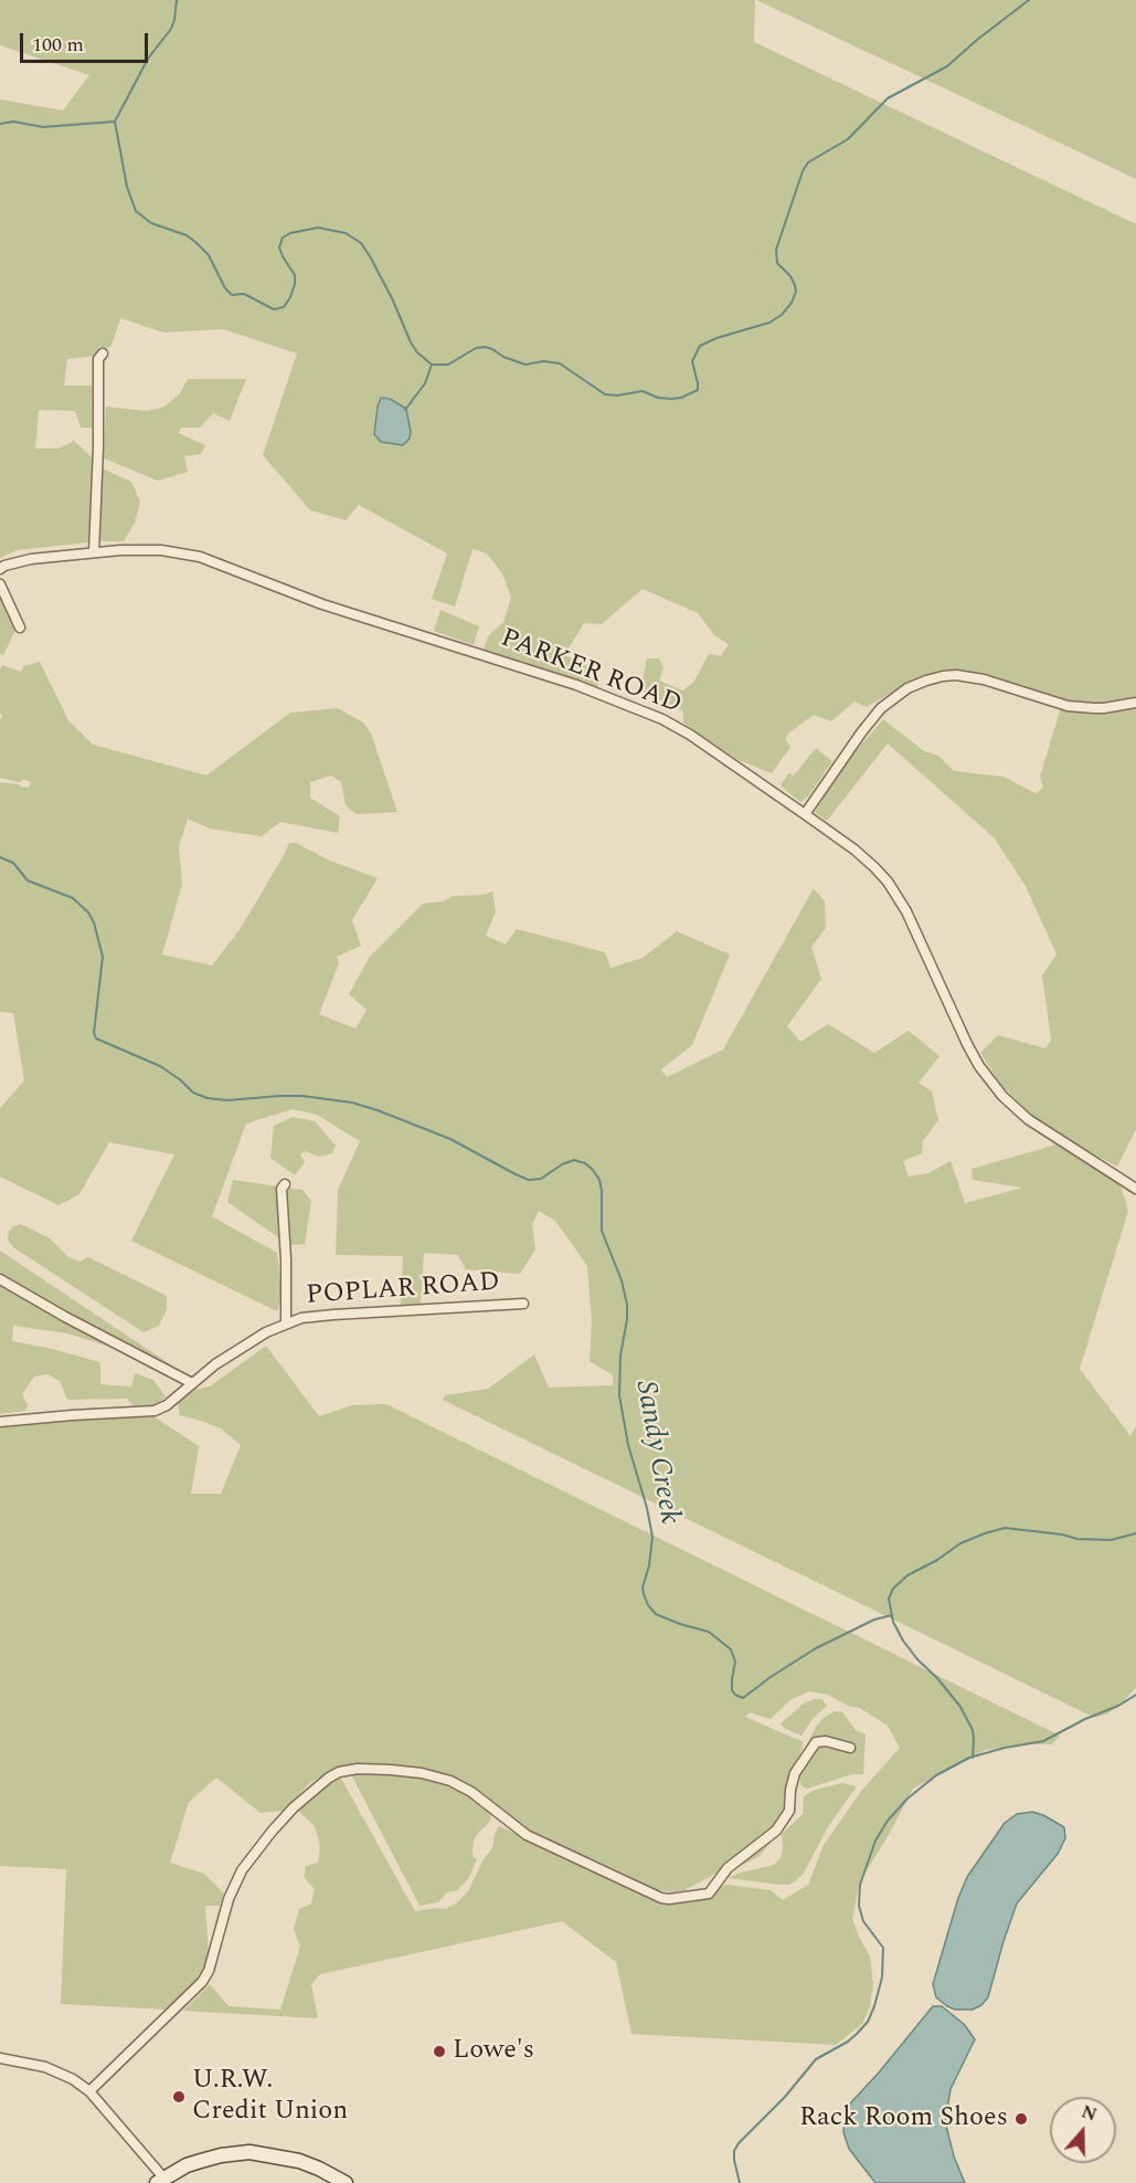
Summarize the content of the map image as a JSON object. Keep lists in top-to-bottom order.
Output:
{
  "streets": {
    "street": ["PARKER ROAD", "POPLAR ROAD"]
  },
  "water": ["Sandy Creek"],
  "places": ["Lowe's", "U.R.W. Credit Union", "Rack Room Shoes"],
  "scale_bar": "100 m",
  "north": "top"
}
